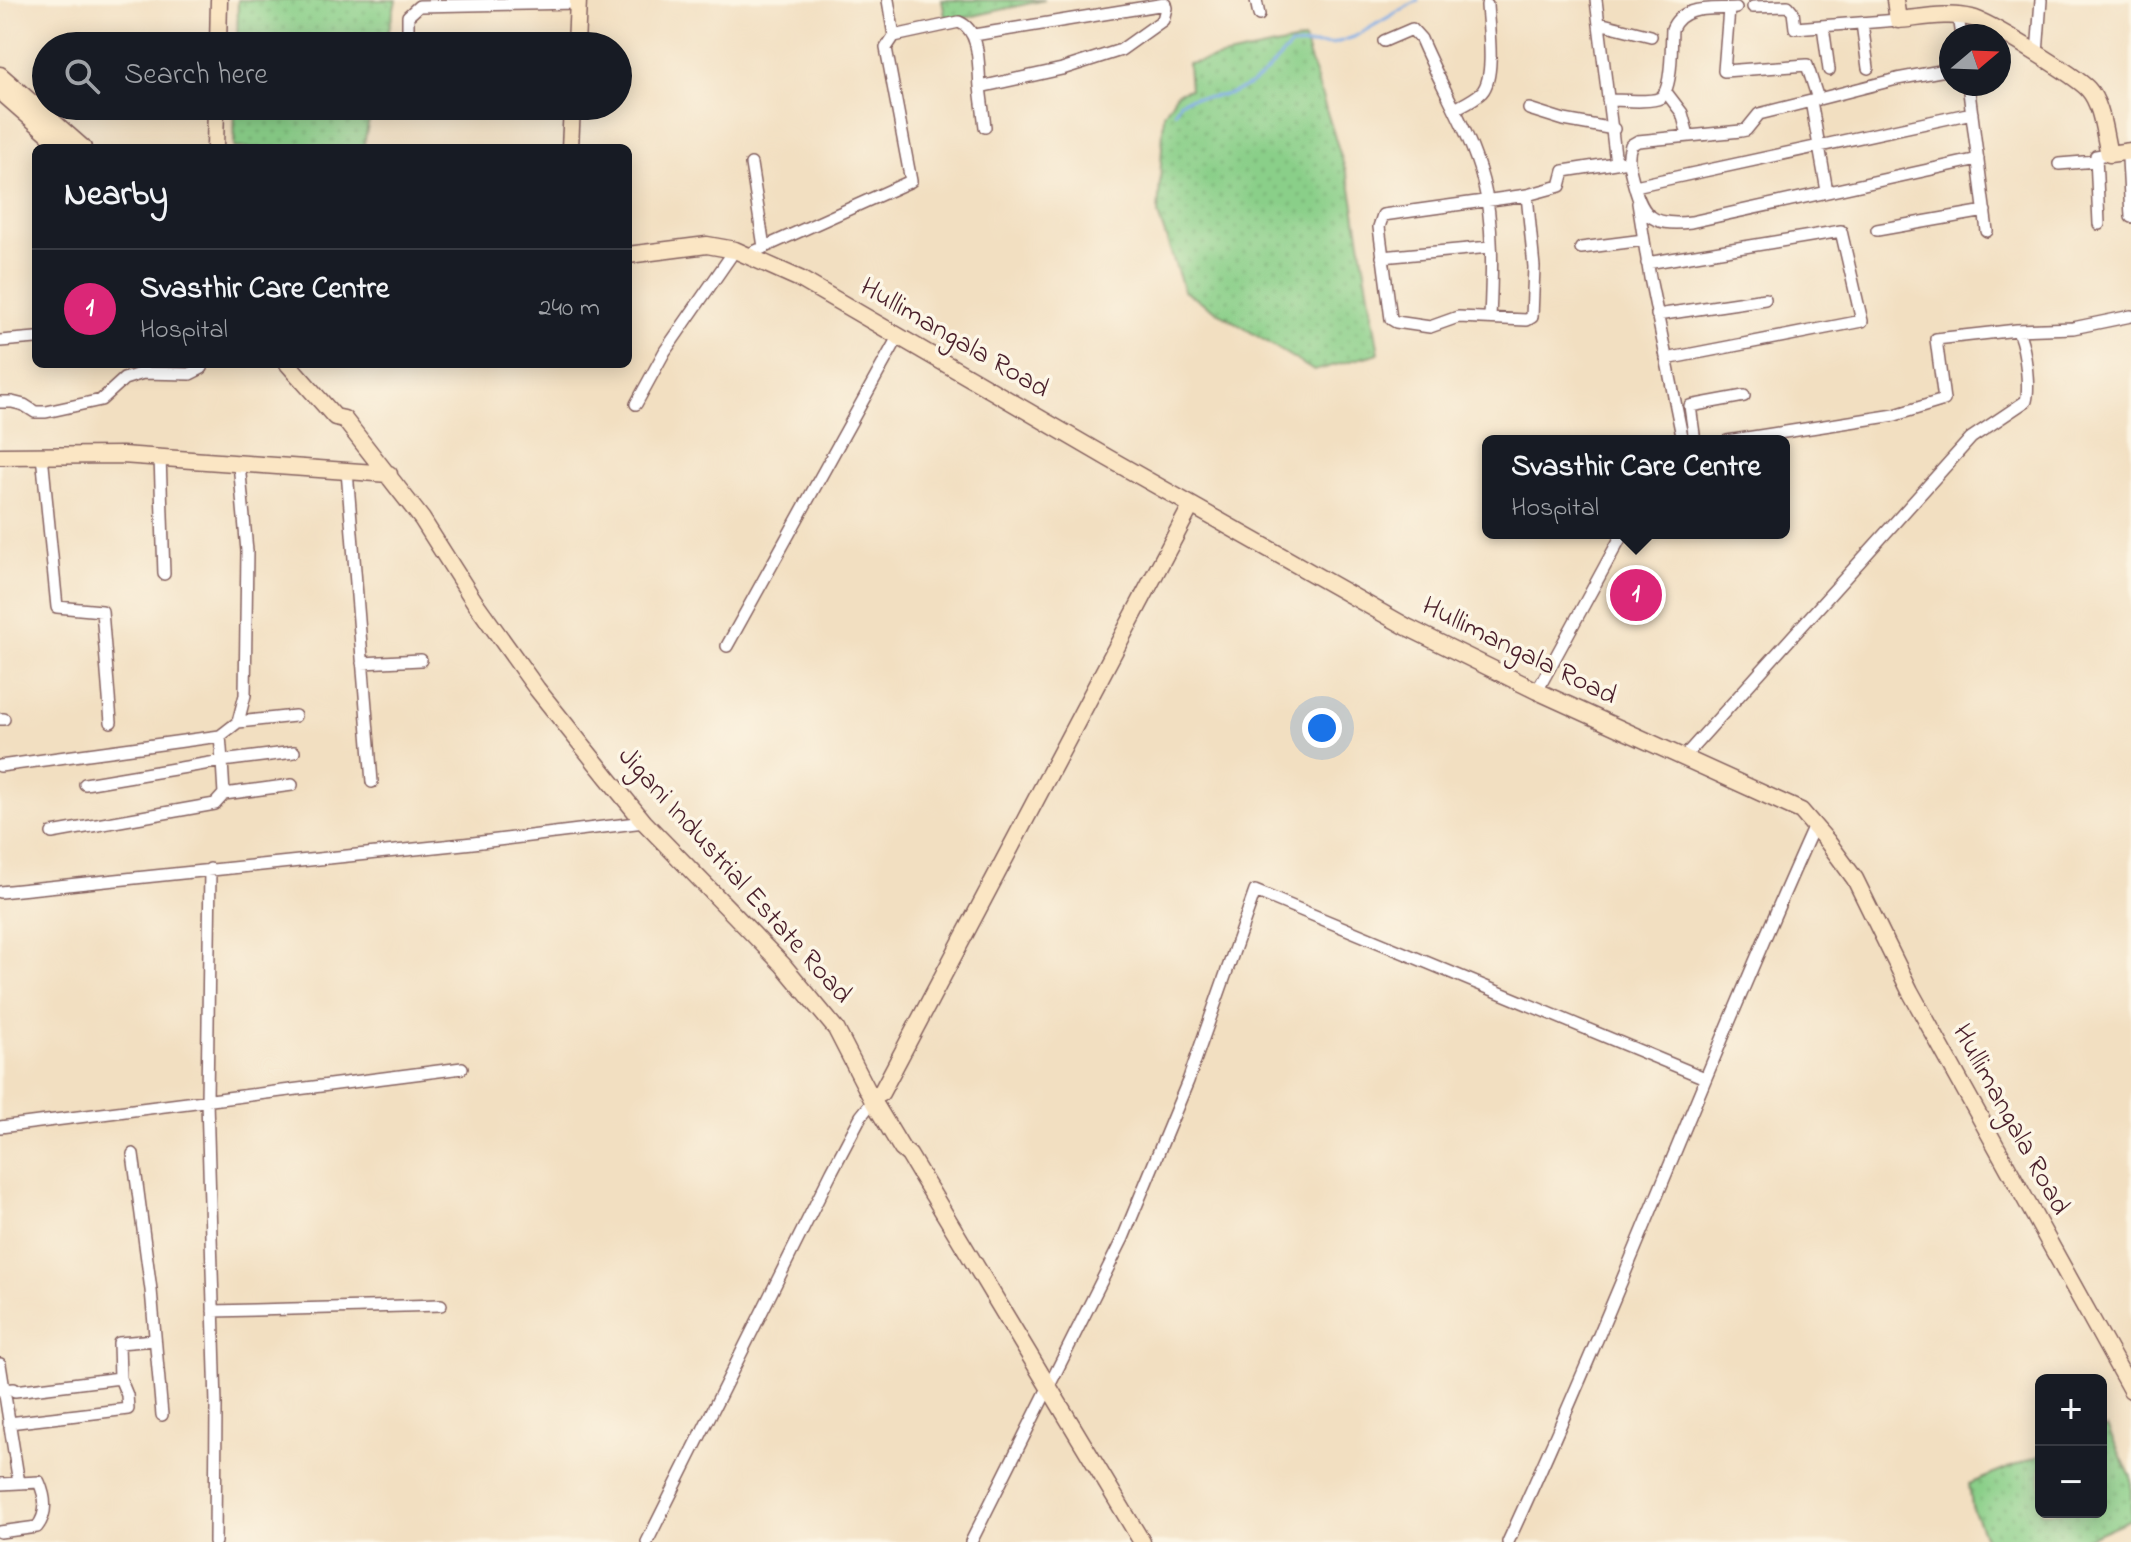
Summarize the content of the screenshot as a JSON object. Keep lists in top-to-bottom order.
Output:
{
  "streets": {
    "street": ["Hullimangala Road", "Jigani Industrial Estate Road"]
  },
  "north": "right",
  "page": {
    "search": "Search here",
    "heading": "Nearby",
    "list": [
      {
        "mark": "1",
        "name": "Svasthir Care Centre",
        "note": "Hospital",
        "value": "240 m"
      }
    ],
    "popup": ["Svasthir Care Centre", "Hospital"],
    "pins": "1",
    "map_buttons": ["+", "−"]
  }
}
